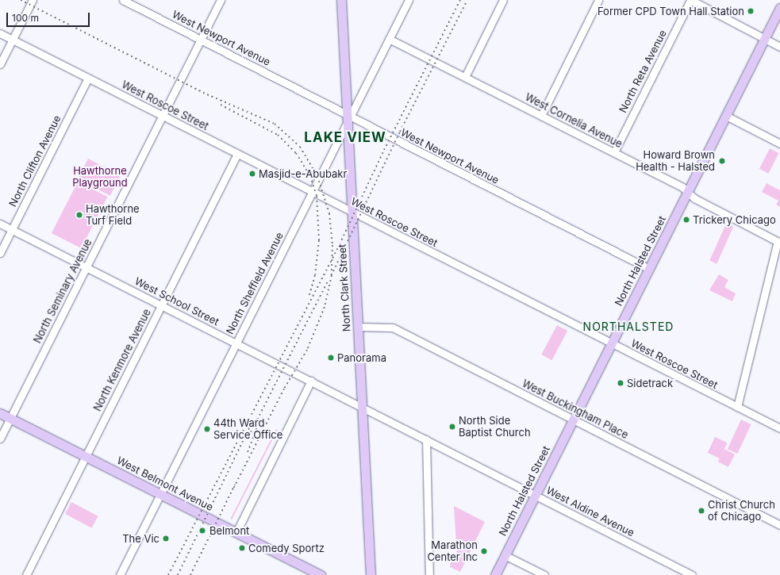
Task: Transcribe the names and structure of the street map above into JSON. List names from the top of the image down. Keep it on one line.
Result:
{"streets":{"main road":["North Halsted Street","North Clark Street","West Belmont Avenue"],"street":["West Newport Avenue","North Reta Avenue","West Roscoe Street","West Cornelia Avenue","North Clifton Avenue","North Sheffield Avenue","North Seminary Avenue","West School Street","North Kenmore Avenue","West Buckingham Place","West Aldine Avenue"]},"crossings":[["West Newport Avenue","North Halsted Street"],["West Newport Avenue","North Sheffield Avenue"],["West Newport Avenue","North Clark Street"],["West Newport Avenue","North Seminary Avenue"],["North Reta Avenue","West Cornelia Avenue"],["West Roscoe Street","North Clifton Avenue"],["West Roscoe Street","North Halsted Street"],["West Roscoe Street","North Sheffield Avenue"],["West Roscoe Street","North Clark Street"],["West Roscoe Street","North Seminary Avenue"],["West Roscoe Street","North Kenmore Avenue"],["West Cornelia Avenue","North Halsted Street"],["West Cornelia Avenue","North Sheffield Avenue"],["North Clifton Avenue","West School Street"],["North Halsted Street","West Buckingham Place"],["North Halsted Street","West Aldine Avenue"],["North Sheffield Avenue","North Clark Street"],["North Sheffield Avenue","West School Street"],["North Sheffield Avenue","West Belmont Avenue"],["North Clark Street","West School Street"],["North Clark Street","West Buckingham Place"],["North Clark Street","West Aldine Avenue"],["North Seminary Avenue","West School Street"],["North Seminary Avenue","West Belmont Avenue"],["West School Street","North Kenmore Avenue"],["West School Street","West Aldine Avenue"],["North Kenmore Avenue","West Belmont Avenue"]],"districts":["LAKE VIEW","NORTHALSTED"],"parks":["Hawthorne Playground"],"places":["Former CPD Town Hall Station","Howard Brown Health - Halsted","Masjid-e-Abubakr","Hawthorne Turf Field","Trickery Chicago","Panorama","Sidetrack","North Side Baptist Church","44th Ward Service Office","Christ Church of Chicago","Belmont","The Vic","Comedy Sportz","Marathon Center Inc"],"scale_bar":"100 m"}
